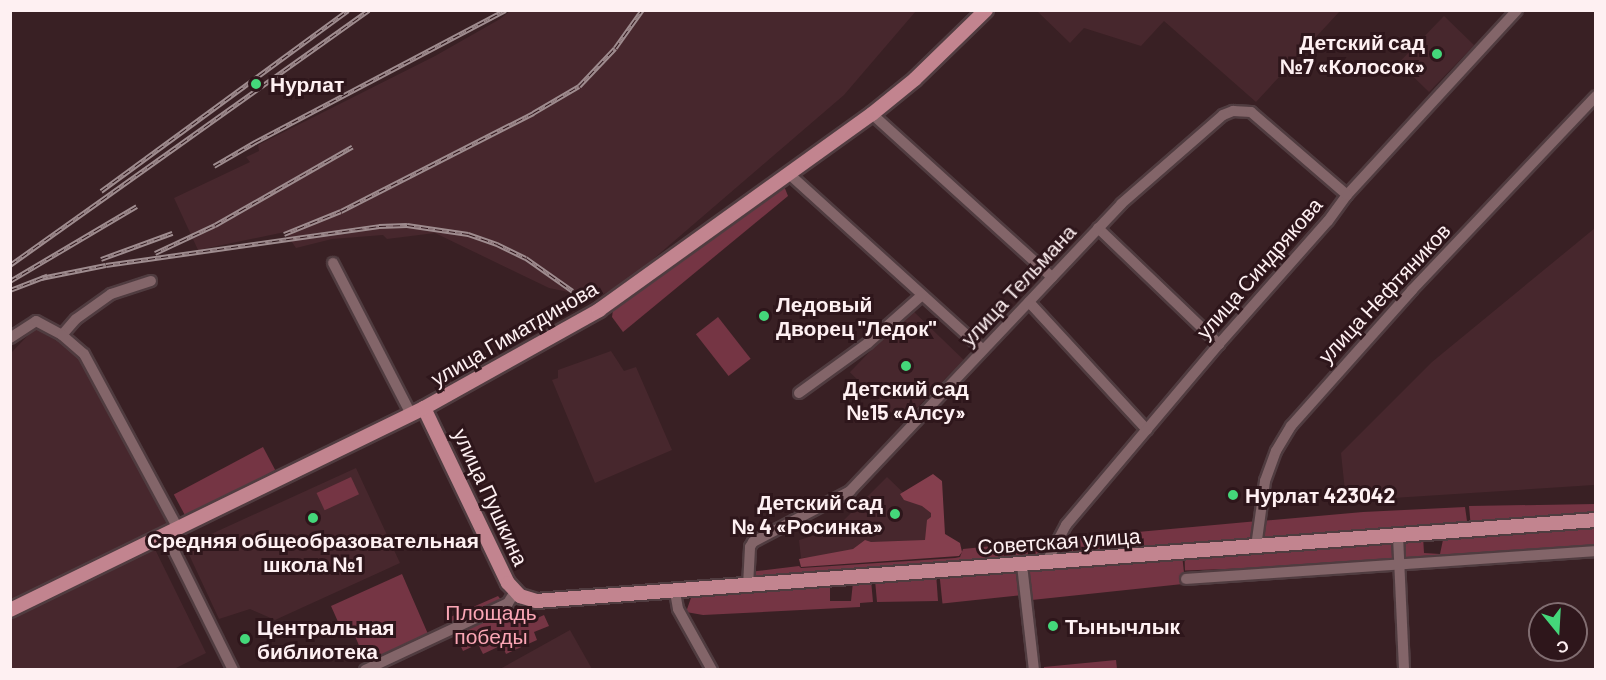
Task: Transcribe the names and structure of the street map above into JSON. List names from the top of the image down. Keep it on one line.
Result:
{"streets":{"main road":["улица Гиматдинова","улица Пушкина","Советская улица"],"street":["улица Синдрякова","улица Тельмана","улица Нефтяников"]},"crossings":[["улица Синдрякова","улица Тельмана"],["улица Синдрякова","Советская улица"],["улица Тельмана","Советская улица"],["улица Нефтяников","Советская улица"],["улица Гиматдинова","улица Пушкина"],["улица Пушкина","Советская улица"]],"parks":["Площадь победы"],"places":["Детский сад №7 «Колосок»","Нурлат","Ледовый Дворец \"Ледок\"","Детский сад №15 «Алсу»","Нурлат 423042","Детский сад № 4 «Росинка»","Средняя общеобразовательная школа №1","Тынычлык","Центральная библиотека"],"north":"bottom"}
